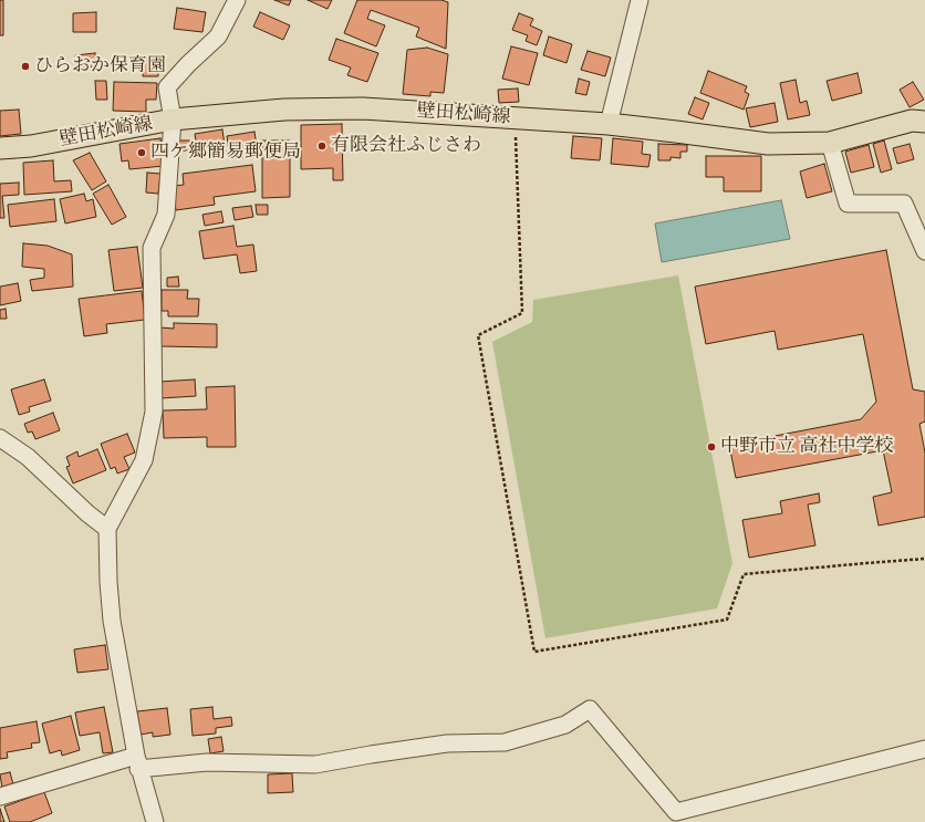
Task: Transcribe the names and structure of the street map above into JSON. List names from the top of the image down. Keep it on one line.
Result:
{"streets":{"main road":["壁田松崎線"]},"places":["ひらおか保育園","有限会社ふじさわ","四ケ郷簡易郵便局","中野市立 高社中学校"]}
